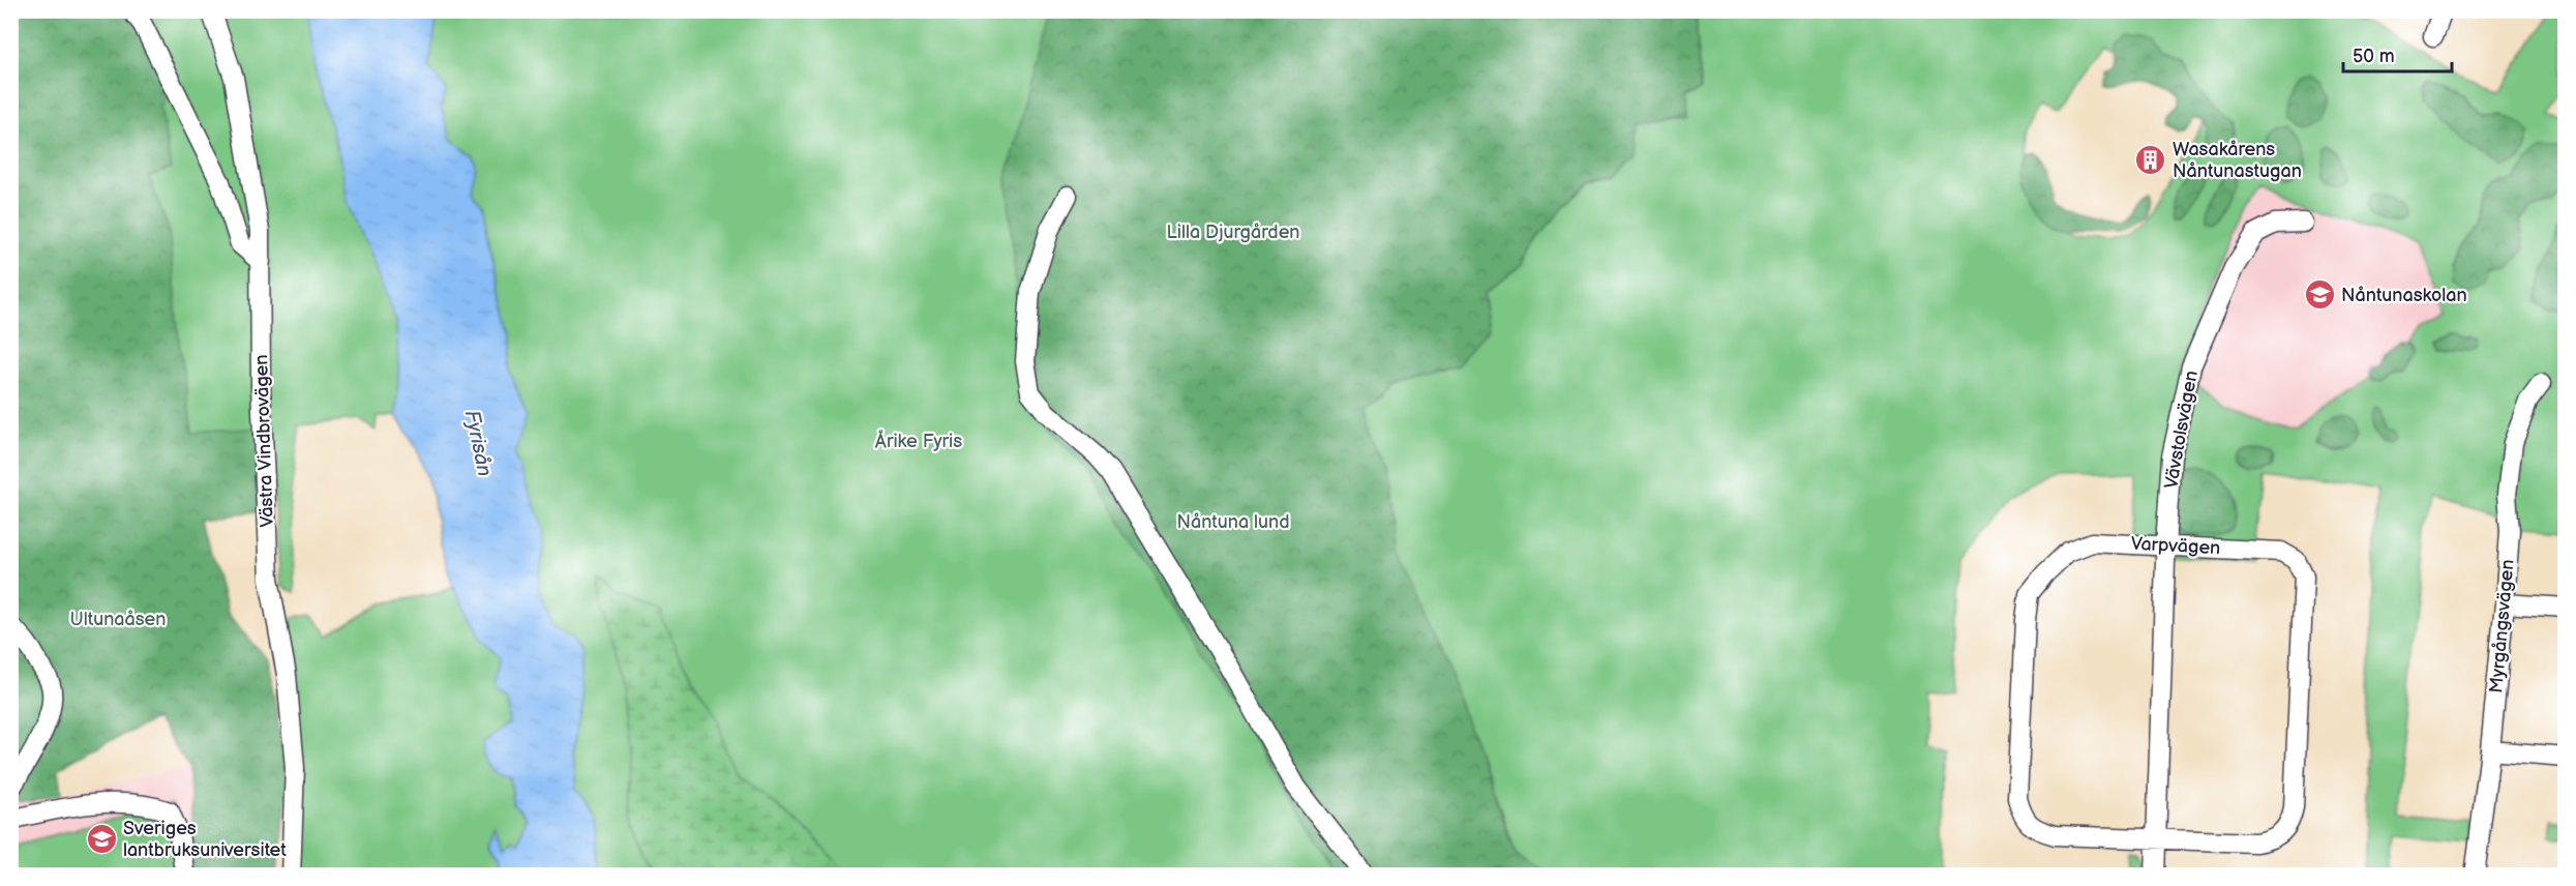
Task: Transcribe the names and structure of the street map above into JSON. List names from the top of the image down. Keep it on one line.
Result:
{"streets":{"street":["Vävstolsvägen","Västra Vindbrovägen","Varpvägen","Myrgångsvägen"]},"crossings":[["Vävstolsvägen","Varpvägen"]],"water":["Fyrisån"],"parks":["Lilla Djurgården","Årike Fyris","Nåntuna lund","Ultunaåsen"],"places":{"building":["Wasakårens Nåntunastugan"],"school or university":["Nåntunaskolan","Sveriges lantbruksuniversitet"]},"scale_bar":"50 m"}
